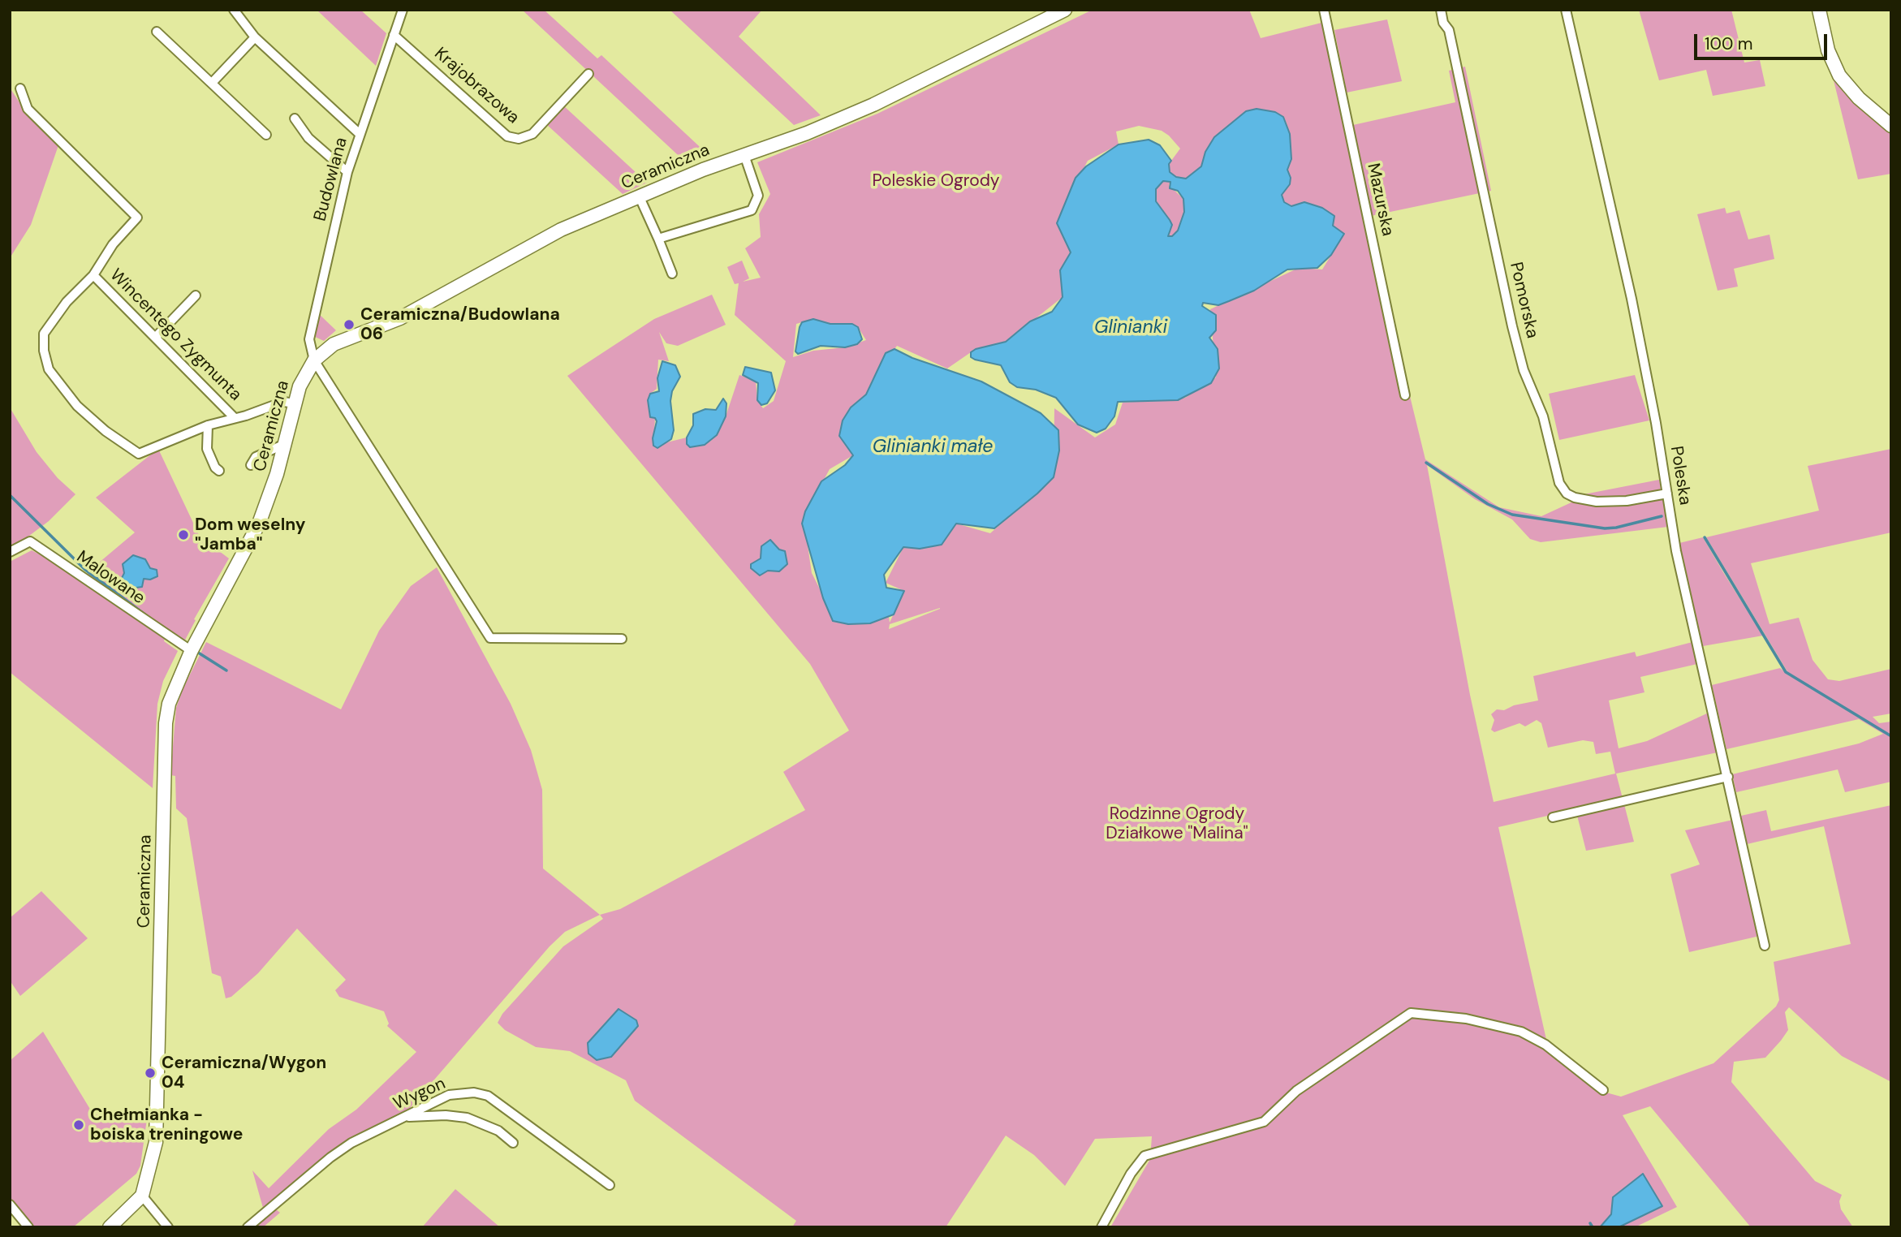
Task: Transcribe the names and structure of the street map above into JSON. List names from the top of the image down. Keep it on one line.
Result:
{"streets":{"street":["Krajobrazowa","Ceramiczna","Budowlana","Mazurska","Pomorska","Wincentego Zygmunta","Poleska","Malowane","Wygon"]},"crossings":[["Krajobrazowa","Budowlana"],["Ceramiczna","Budowlana"],["Ceramiczna","Malowane"],["Pomorska","Poleska"]],"water":["Glinianki","Glinianki małe"],"parks":["Poleskie Ogrody","Rodzinne Ogrody Działkowe \"Malina\""],"places":["Ceramiczna/Budowlana 06","Dom weselny \"Jamba\"","Ceramiczna/Wygon 04","Chełmianka - boiska treningowe"],"scale_bar":"100 m"}
